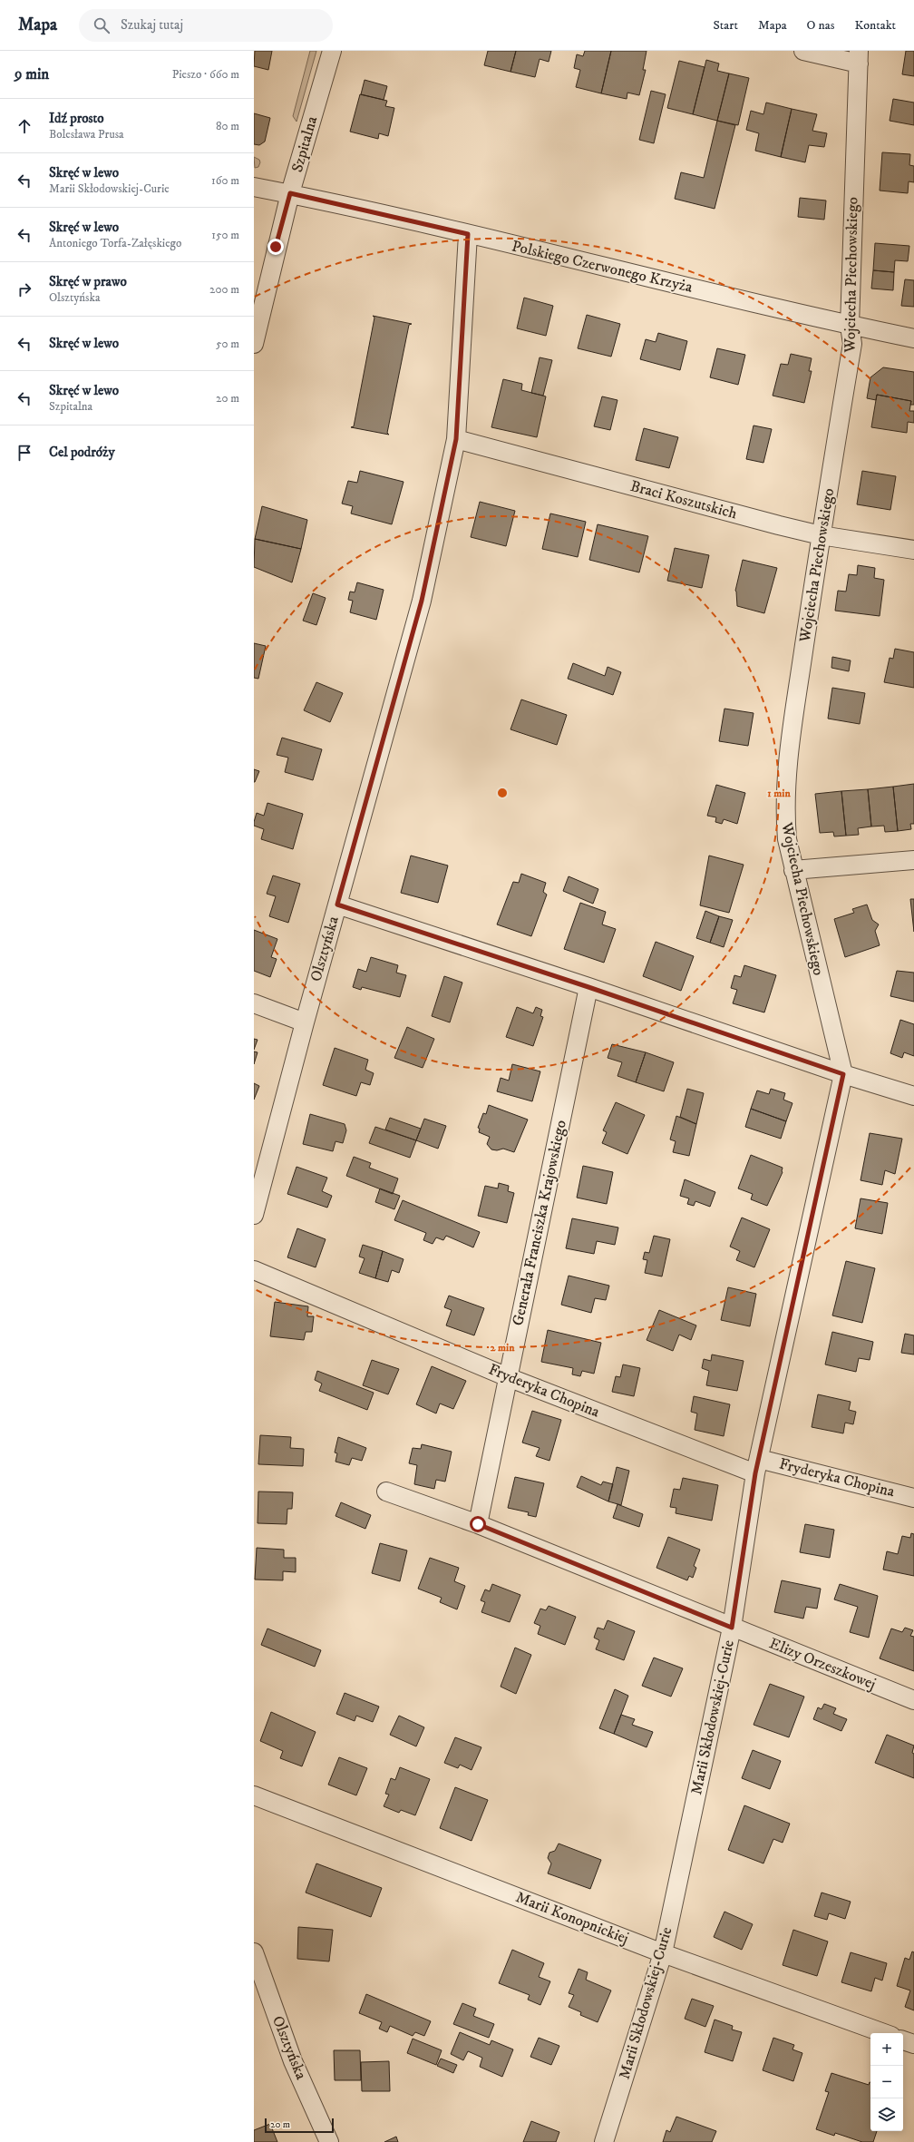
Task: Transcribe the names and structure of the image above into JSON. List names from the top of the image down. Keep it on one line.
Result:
{"streets":{"street":["Szpitalna","Polskiego Czerwonego Krzyża","Wojciecha Piechowskiego","Braci Koszutskich","Olsztyńska","Generała Franciszka Krajowskiego","Fryderyka Chopina","Elizy Orzeszkowej","Marii Skłodowskiej-Curie","Marii Konopnickiej"]},"crossings":[["Szpitalna","Polskiego Czerwonego Krzyża"],["Polskiego Czerwonego Krzyża","Wojciecha Piechowskiego"],["Polskiego Czerwonego Krzyża","Olsztyńska"],["Wojciecha Piechowskiego","Braci Koszutskich"],["Wojciecha Piechowskiego","Marii Skłodowskiej-Curie"],["Braci Koszutskich","Olsztyńska"],["Generała Franciszka Krajowskiego","Fryderyka Chopina"],["Generała Franciszka Krajowskiego","Elizy Orzeszkowej"],["Fryderyka Chopina","Marii Skłodowskiej-Curie"],["Elizy Orzeszkowej","Marii Skłodowskiej-Curie"],["Marii Skłodowskiej-Curie","Marii Konopnickiej"]],"scale_bar":"20 m","page":{"header":"Mapa","search":"Szukaj tutaj","nav":["Start","Mapa","O nas","Kontakt"],"heading":["9 min","Pieszo · 660 m"],"list":[["Idź prosto","Bolesława Prusa","80 m"],["Skręć w lewo","Marii Skłodowskiej-Curie","160 m"],["Skręć w lewo","Antoniego Torfa-Załęskiego","150 m"],["Skręć w prawo","Olsztyńska","200 m"],["Skręć w lewo","50 m"],["Skręć w lewo","Szpitalna","20 m"],"Cel podróży"],"map_buttons":["+","−"],"scale":"20 m"},"rings":["1 min","2 min"]}
